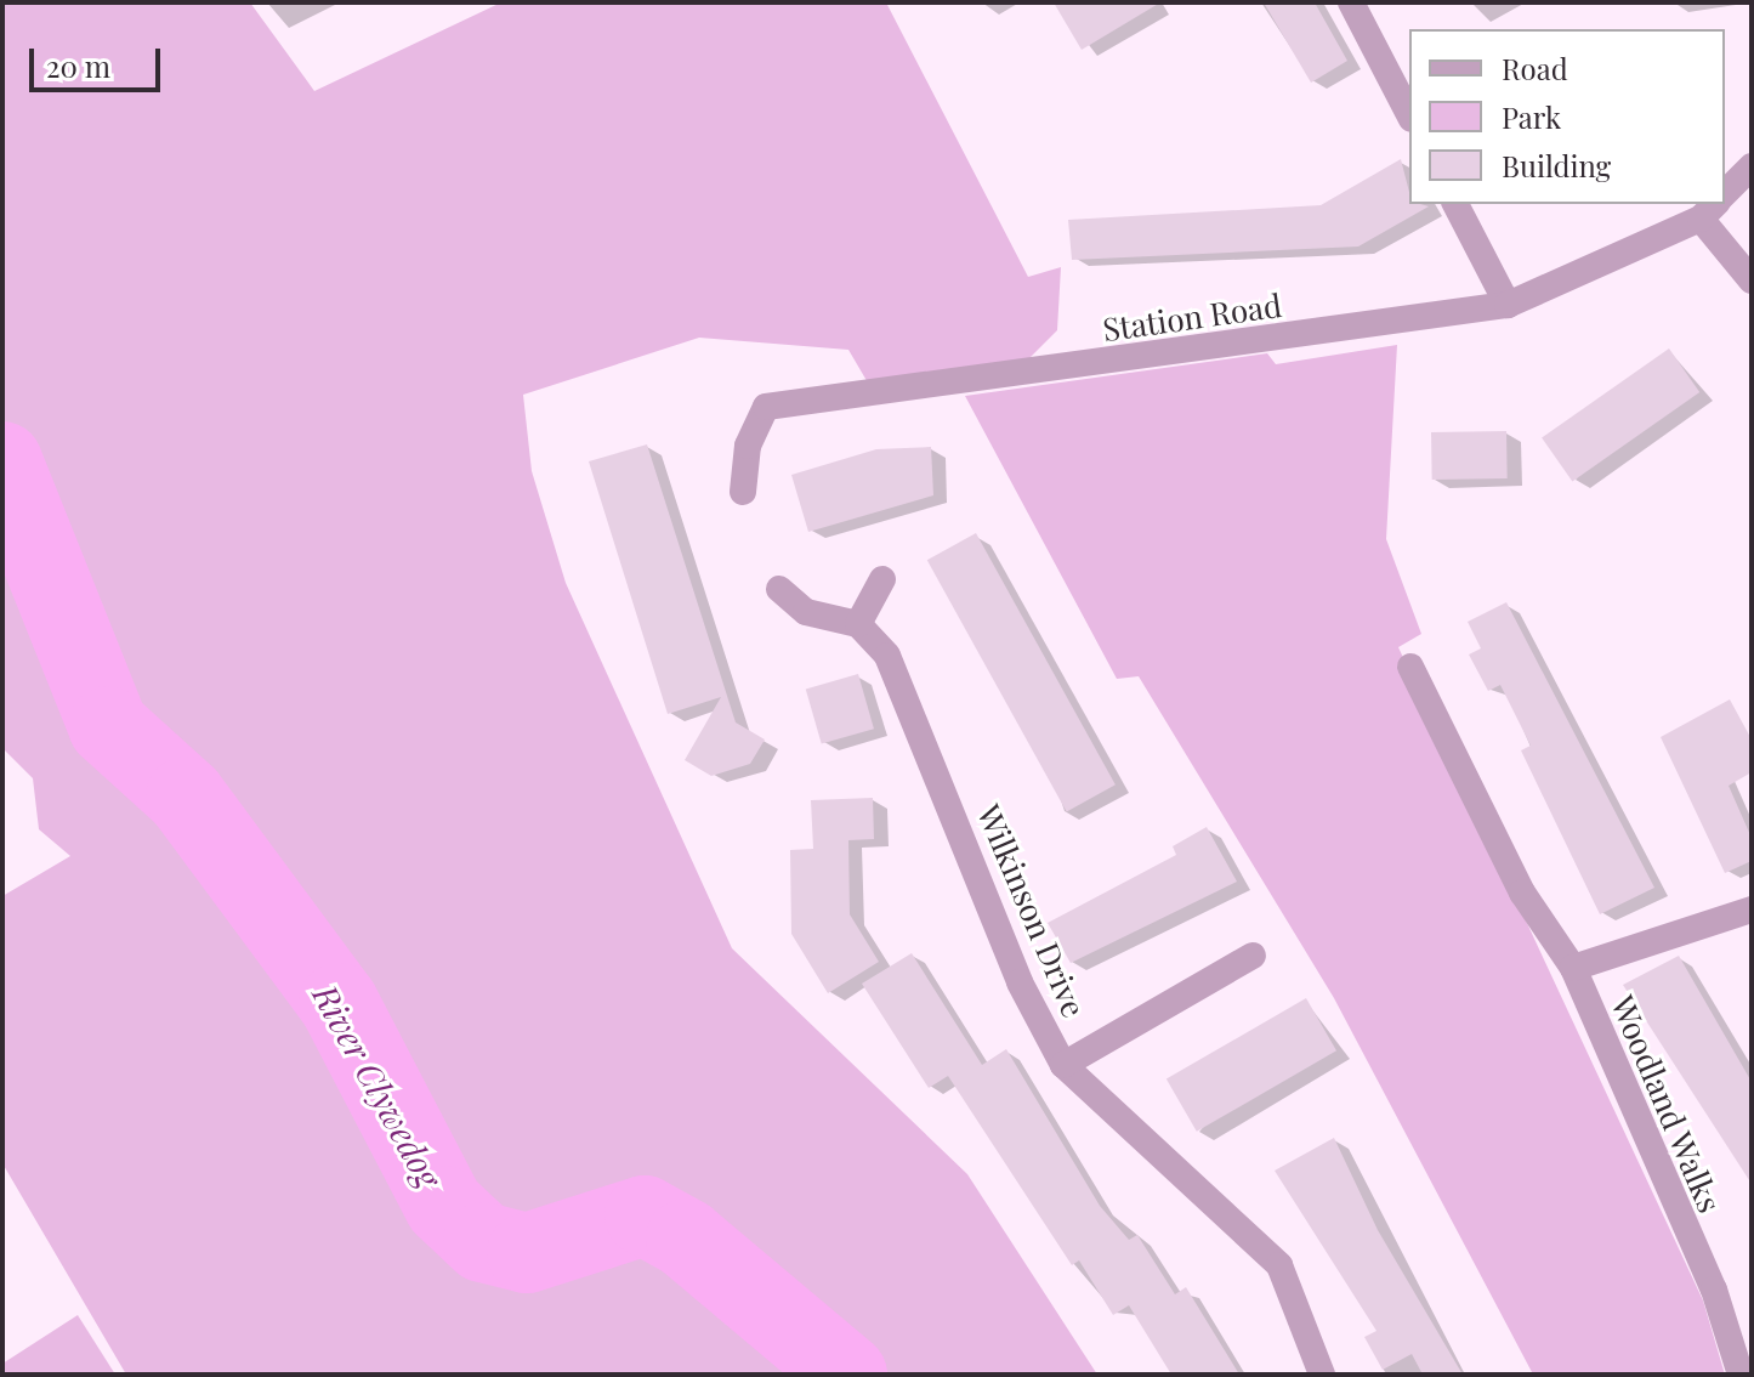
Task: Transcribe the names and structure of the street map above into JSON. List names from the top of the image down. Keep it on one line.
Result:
{"streets":{"street":["Station Road","Wilkinson Drive","Woodland Walks"]},"water":["River Clywedog"],"legend":["Road","Park","Building"],"scale_bar":"20 m"}
